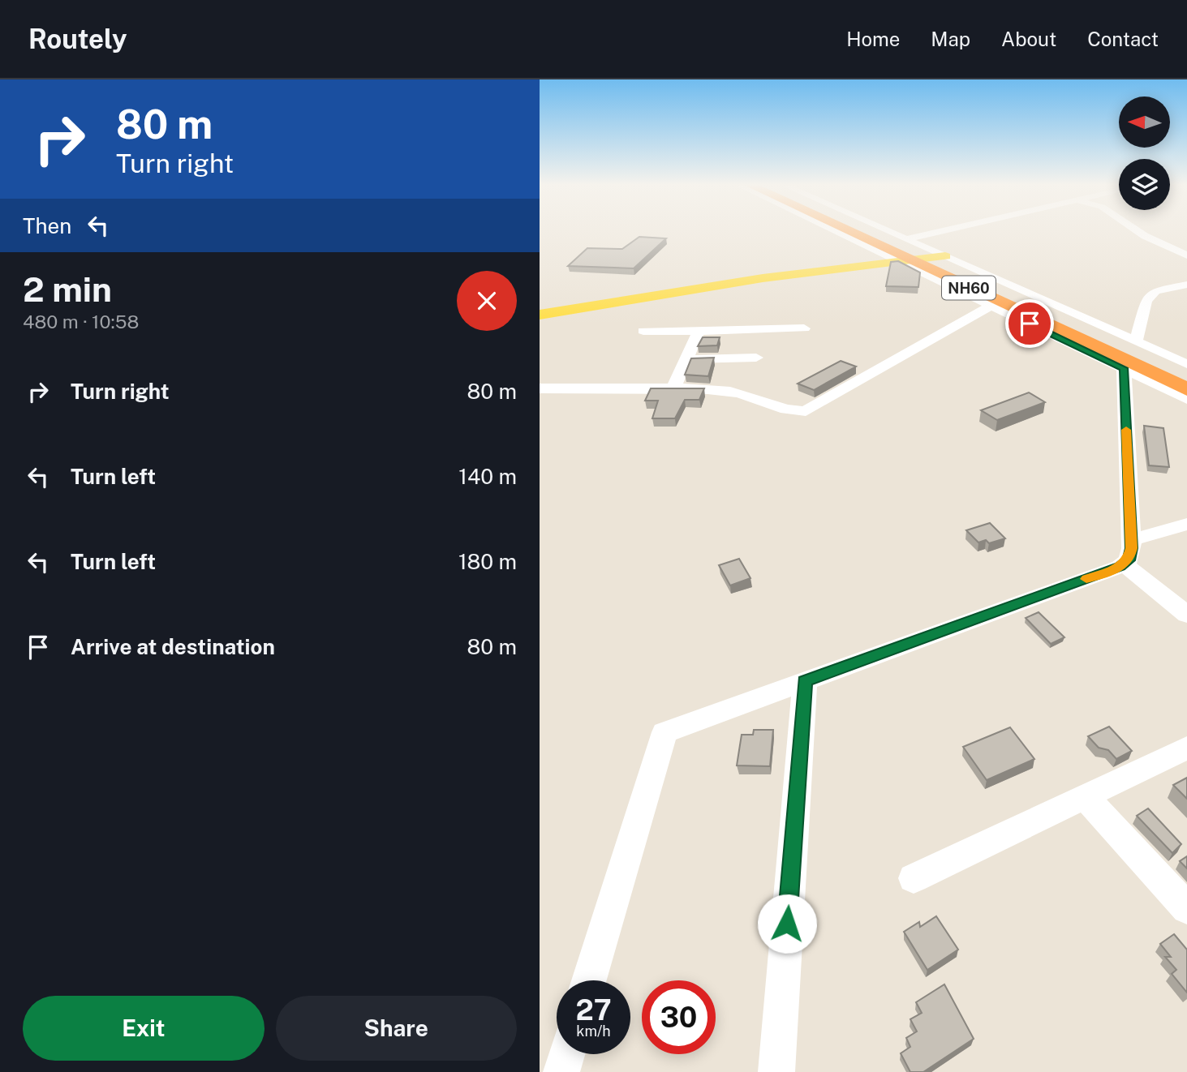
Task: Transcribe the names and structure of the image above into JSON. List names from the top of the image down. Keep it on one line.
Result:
{"streets":{"highway":["NH60"]},"north":"left","page":{"header":"Routely","nav":["Home","Map","About","Contact"],"turn":["80 m","Turn right"],"then":"Then","heading":["2 min","480 m · 10:58"],"list":[{"name":"Turn right","value":"80 m"},{"name":"Turn left","value":"140 m"},{"name":"Turn left","value":"180 m"},{"name":"Arrive at destination","value":"80 m"}],"speed":"27 km/h","limit":"30","buttons":["Exit","Share"]}}
